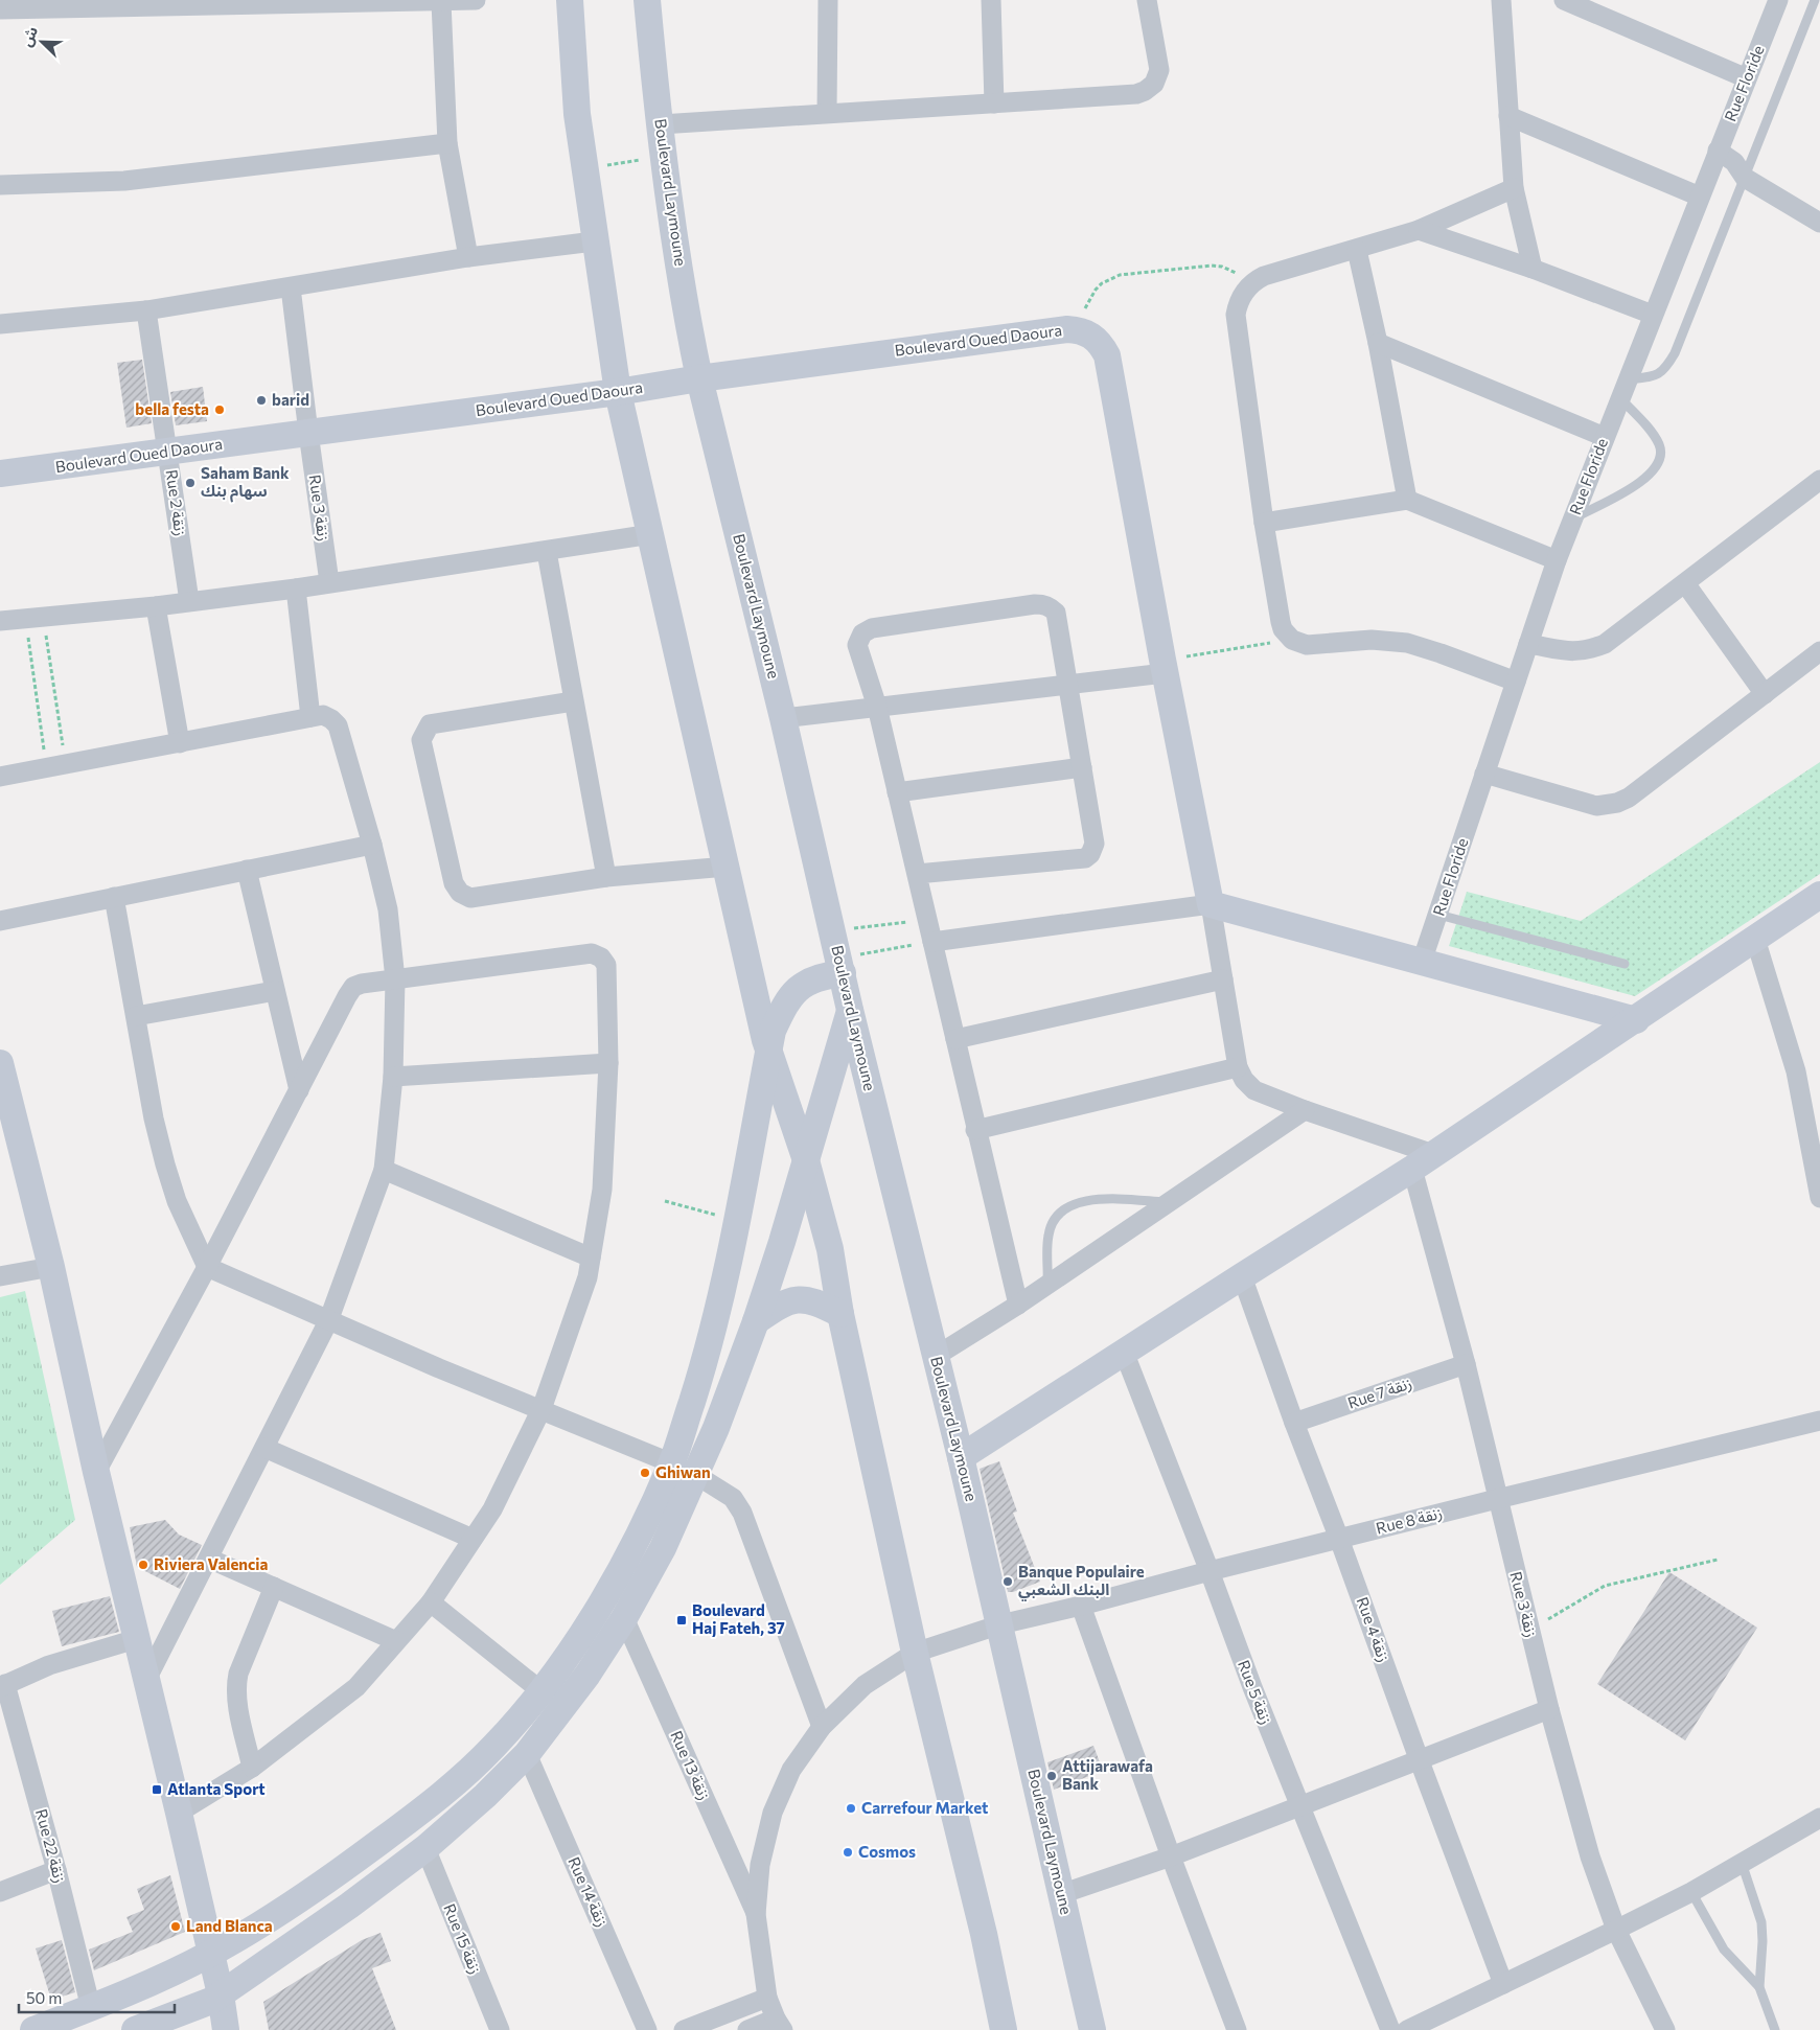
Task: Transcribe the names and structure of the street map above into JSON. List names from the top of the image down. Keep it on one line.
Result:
{"streets":{"street":["Rue Floride","Boulevard Laymoune","Boulevard Oued Daoura","Rue 2 زنقة","Rue 3 زنقة","Rue 7 زنقة","Rue 8 زنقة","Rue 4 زنقة","Rue 5 زنقة","Rue 13 زنقة","Rue 22 زنقة","Rue 14 زنقة","Rue 15 زنقة"]},"crossings":[["Boulevard Laymoune","Boulevard Oued Daoura"],["Boulevard Laymoune","Rue 8 زنقة"],["Boulevard Oued Daoura","Rue 2 زنقة"],["Boulevard Oued Daoura","Rue 3 زنقة"],["Rue 3 زنقة","Rue 7 زنقة"],["Rue 3 زنقة","Rue 8 زنقة"],["Rue 7 زنقة","Rue 4 زنقة"],["Rue 8 زنقة","Rue 4 زنقة"],["Rue 8 زنقة","Rue 5 زنقة"],["Rue 8 زنقة","Rue 13 زنقة"]],"places":{"other":["barid","bella festa","Saham Bank سهام بنك","Ghiwan","Riviera Valencia","Banque Populaire البنك الشعبي","Attijarawafa Bank","Carrefour Market","Cosmos","Land Blanca"],"transit":["Boulevard Haj Fateh, 37","Atlanta Sport"]},"scale_bar":"50 m","north":"top left"}
